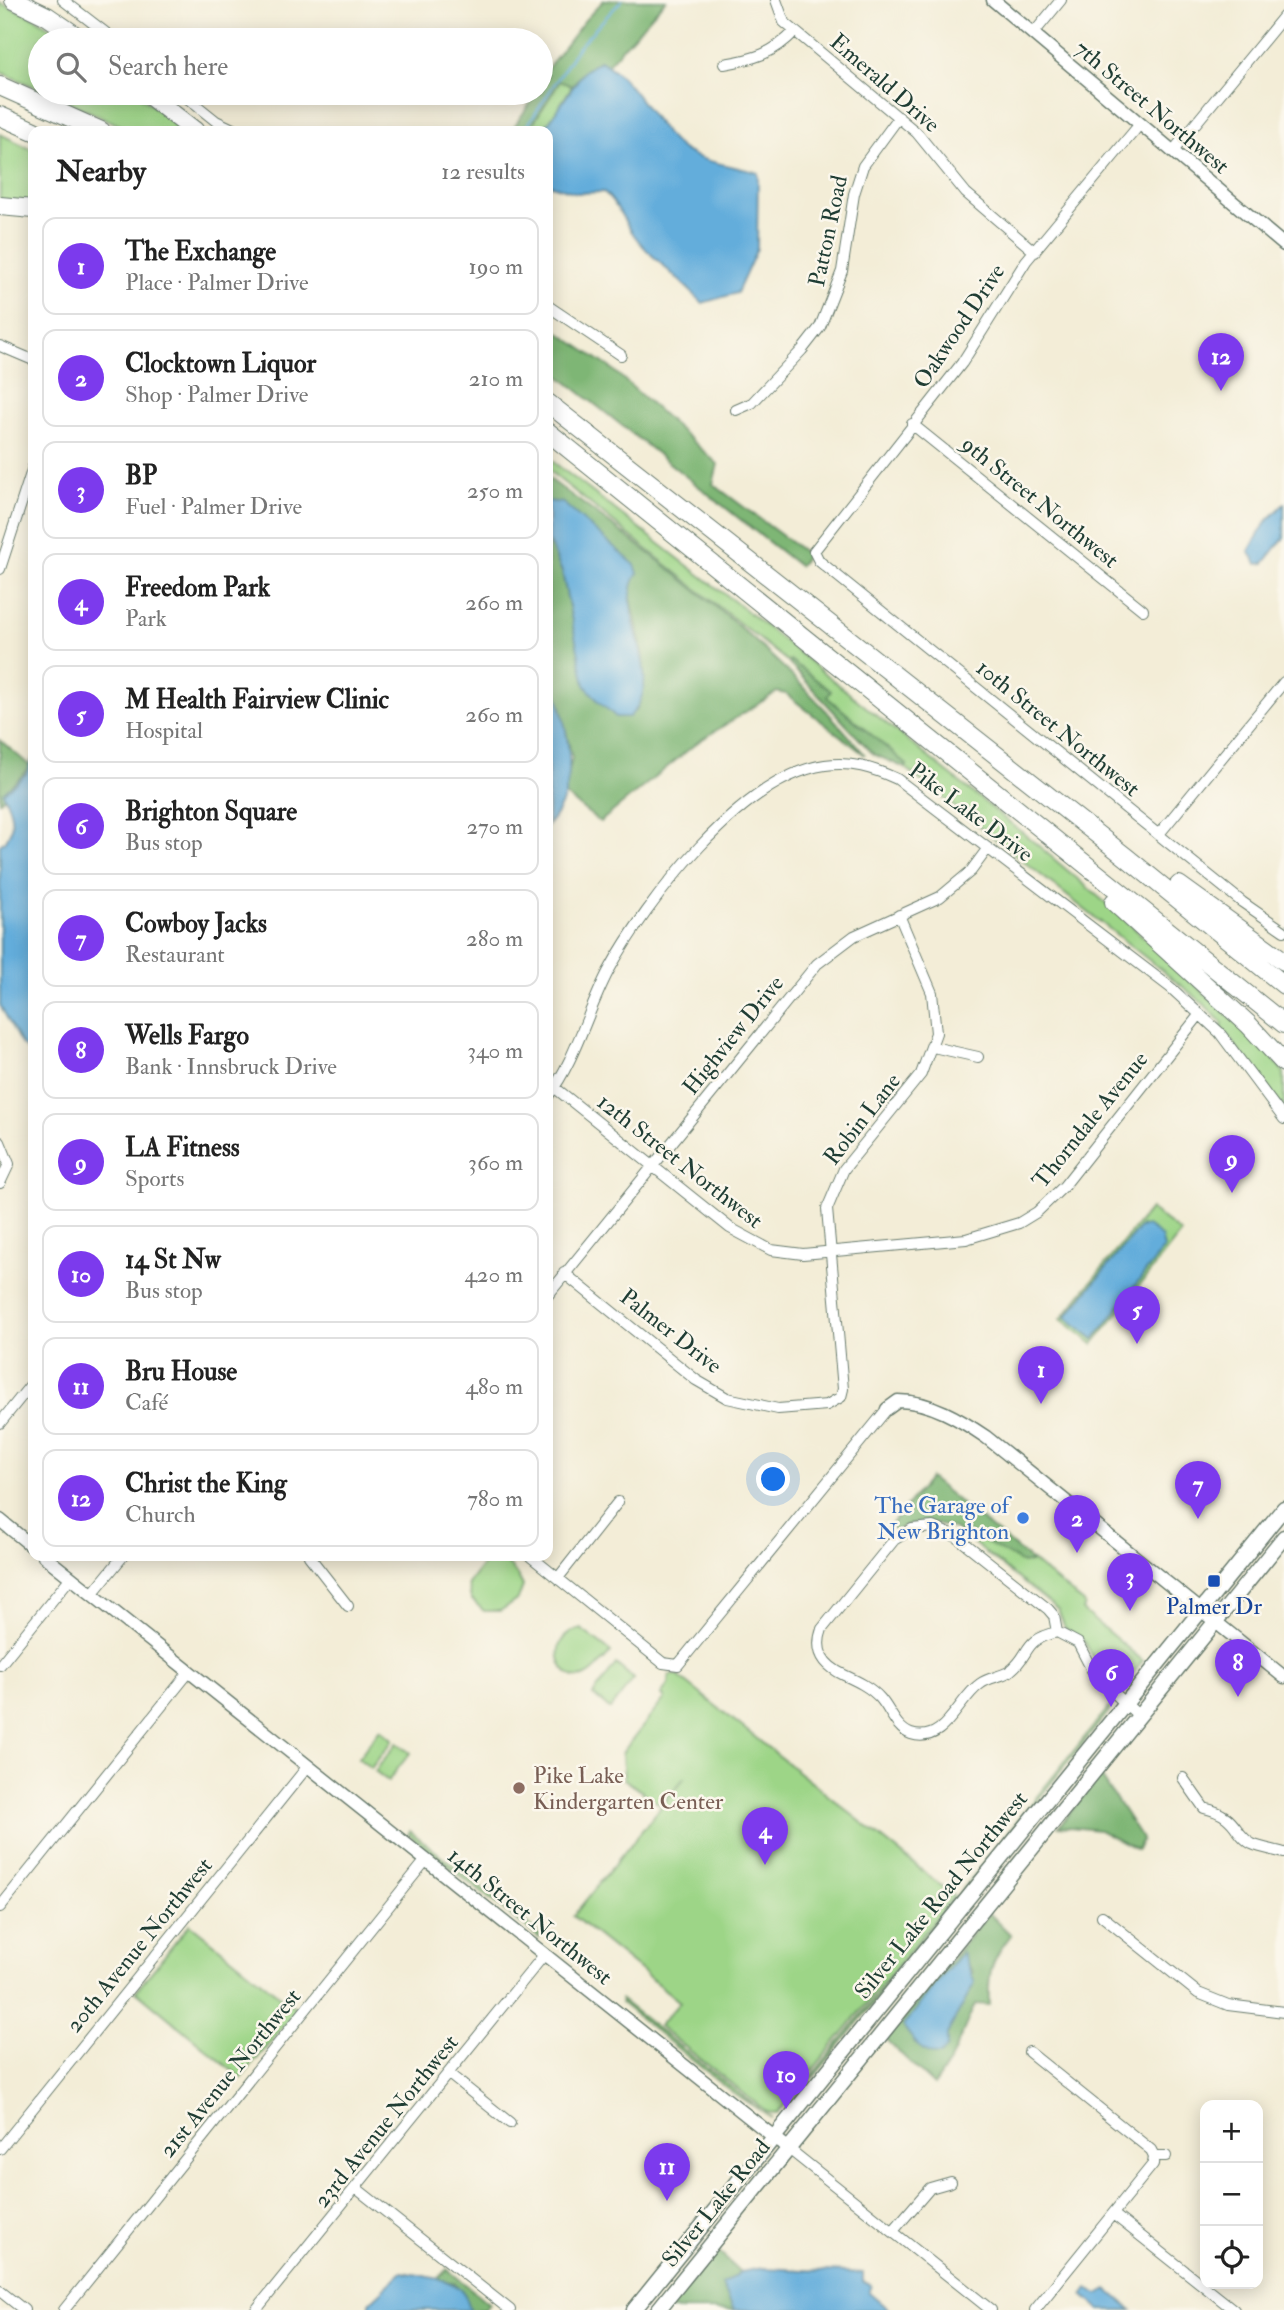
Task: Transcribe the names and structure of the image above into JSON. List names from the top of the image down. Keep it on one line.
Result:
{"streets":{"main road":["Silver Lake Road Northwest","Silver Lake Road"],"street":["Emerald Drive","7th Street Northwest","Patton Road","Oakwood Drive","9th Street Northwest","10th Street Northwest","Pike Lake Drive","Highview Drive","Robin Lane","Thorndale Avenue","12th Street Northwest","Palmer Drive","14th Street Northwest","20th Avenue Northwest","21st Avenue Northwest","23rd Avenue Northwest"]},"crossings":[["Emerald Drive","Patton Road"],["Emerald Drive","Oakwood Drive"],["7th Street Northwest","Oakwood Drive"],["Oakwood Drive","9th Street Northwest"],["Oakwood Drive","10th Street Northwest"],["Pike Lake Drive","Highview Drive"],["Pike Lake Drive","Thorndale Avenue"],["Highview Drive","Robin Lane"],["Highview Drive","12th Street Northwest"],["Highview Drive","Palmer Drive"],["Robin Lane","Thorndale Avenue"],["Robin Lane","12th Street Northwest"],["Robin Lane","Palmer Drive"],["Thorndale Avenue","12th Street Northwest"],["Silver Lake Road Northwest","14th Street Northwest"],["14th Street Northwest","20th Avenue Northwest"],["14th Street Northwest","21st Avenue Northwest"],["14th Street Northwest","23rd Avenue Northwest"],["14th Street Northwest","Silver Lake Road"]],"places":{"other":["The Garage of New Brighton","Pike Lake Kindergarten Center"],"transit":["Palmer Dr"]},"page":{"search":"Search here","heading":["Nearby","12 results"],"list":[{"mark":"1","name":"The Exchange","note":"Place · Palmer Drive","value":"190 m"},{"mark":"2","name":"Clocktown Liquor","note":"Shop · Palmer Drive","value":"210 m"},{"mark":"3","name":"BP","note":"Fuel · Palmer Drive","value":"250 m"},{"mark":"4","name":"Freedom Park","note":"Park","value":"260 m"},{"mark":"5","name":"M Health Fairview Clinic","note":"Hospital","value":"260 m"},{"mark":"6","name":"Brighton Square","note":"Bus stop","value":"270 m"},{"mark":"7","name":"Cowboy Jacks","note":"Restaurant","value":"280 m"},{"mark":"8","name":"Wells Fargo","note":"Bank · Innsbruck Drive","value":"340 m"},{"mark":"9","name":"LA Fitness","note":"Sports","value":"360 m"},{"mark":"10","name":"14 St Nw","note":"Bus stop","value":"420 m"},{"mark":"11","name":"Bru House","note":"Café","value":"480 m"},{"mark":"12","name":"Christ the King","note":"Church","value":"780 m"}],"pins":["12","9","5","1","7","2","3","8","6","4","10","11"],"map_buttons":["+","−"]}}
